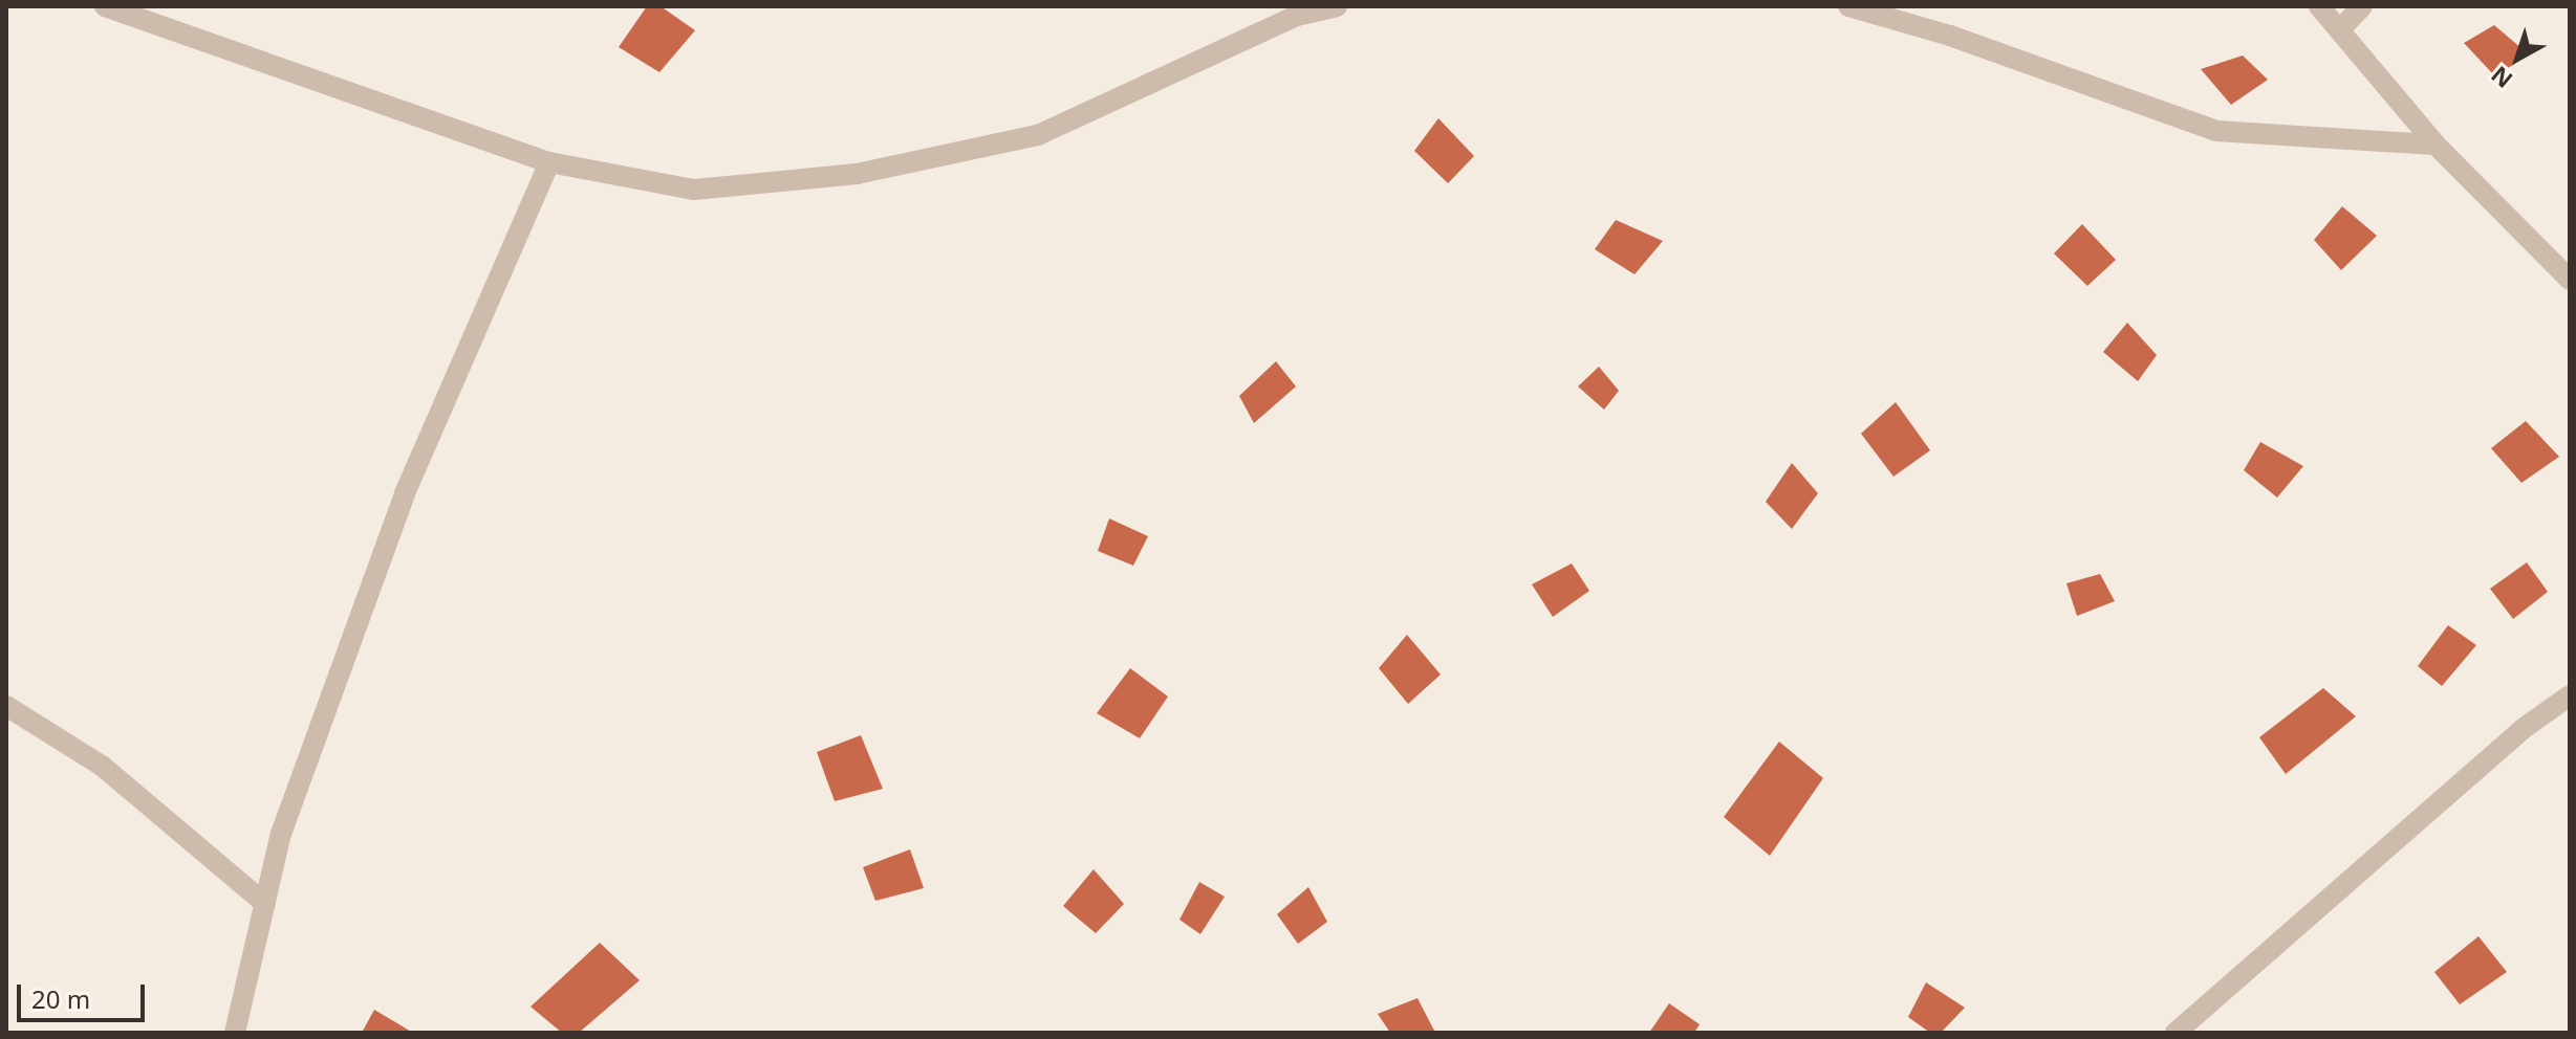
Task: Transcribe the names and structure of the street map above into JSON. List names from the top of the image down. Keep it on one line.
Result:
{"scale_bar":"20 m","north":"bottom left"}
